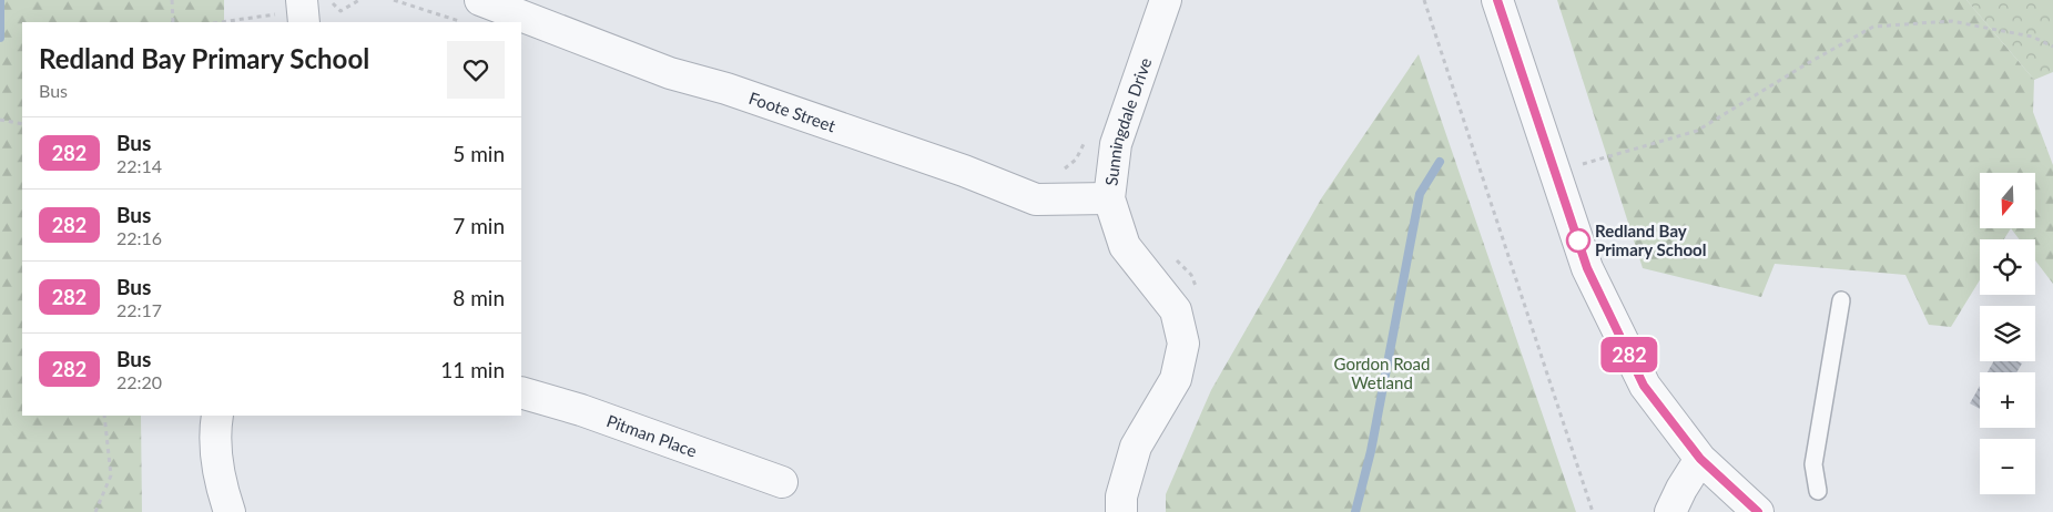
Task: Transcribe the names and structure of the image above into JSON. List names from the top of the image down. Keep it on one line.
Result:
{"streets":{"street":["Foote Street","Sunningdale Drive","Pitman Place"]},"crossings":[["Foote Street","Sunningdale Drive"]],"parks":["Gordon Road Wetland"],"places":["Redland Bay Primary School"],"lines":["bus line 282"],"north":"bottom","page":{"on_map":"282","heading":["Redland Bay Primary School","Bus"],"list":[{"mark":"282","name":"Bus","note":"22:14","value":"5 min"},{"mark":"282","name":"Bus","note":"22:16","value":"7 min"},{"mark":"282","name":"Bus","note":"22:17","value":"8 min"},{"mark":"282","name":"Bus","note":"22:20","value":"11 min"}],"map_buttons":["+","−"]}}
